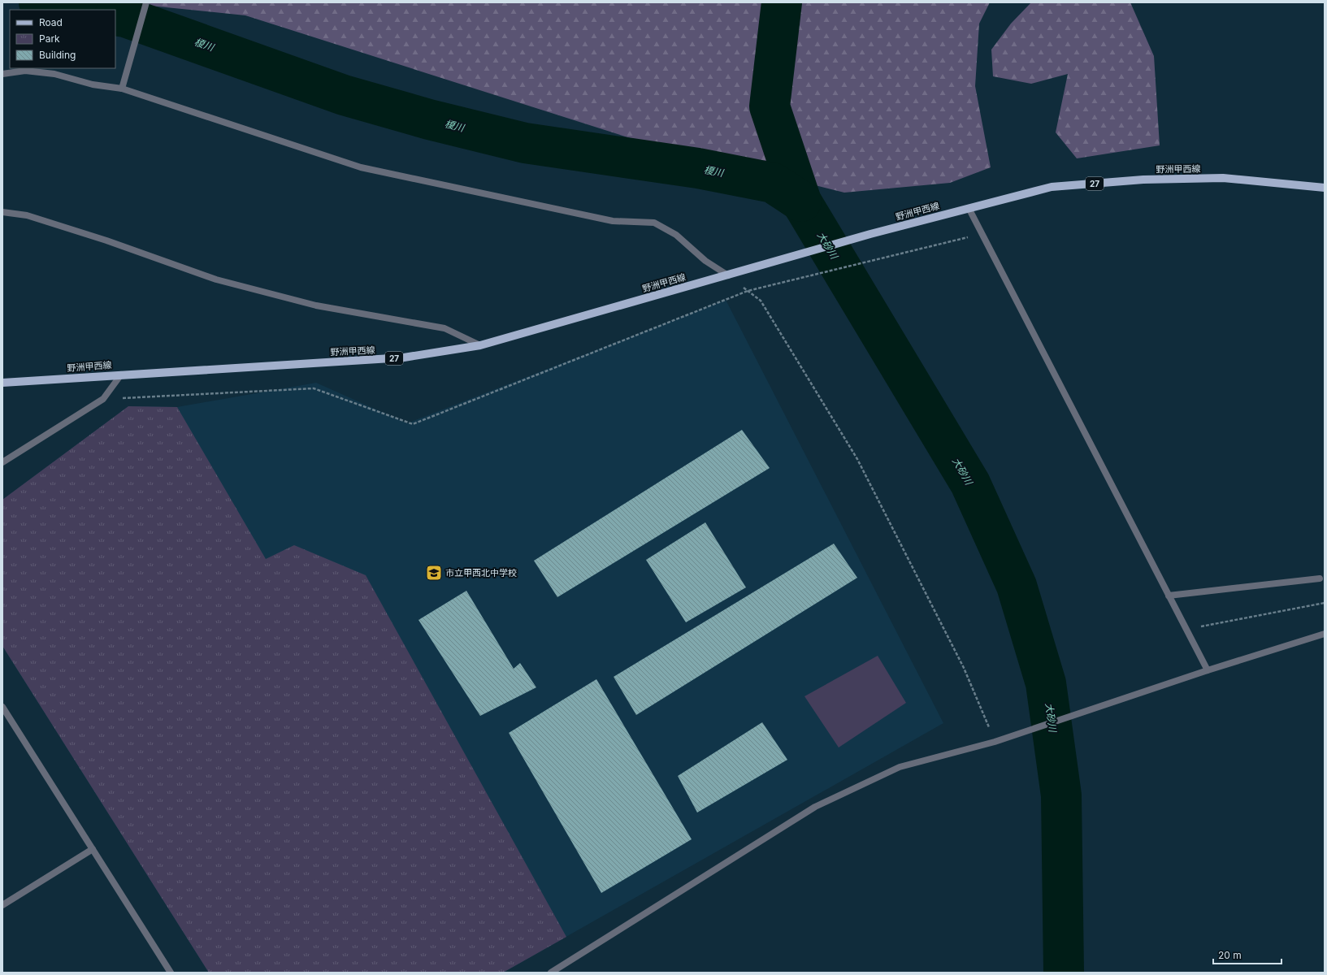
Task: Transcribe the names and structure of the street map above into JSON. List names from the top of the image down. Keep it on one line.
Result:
{"streets":{"main road":["野洲甲西線","27"]},"water":["榎川","大砂川"],"places":{"school or university":["市立甲西北中学校"]},"legend":["Road","Park","Building"],"scale_bar":"20 m"}
